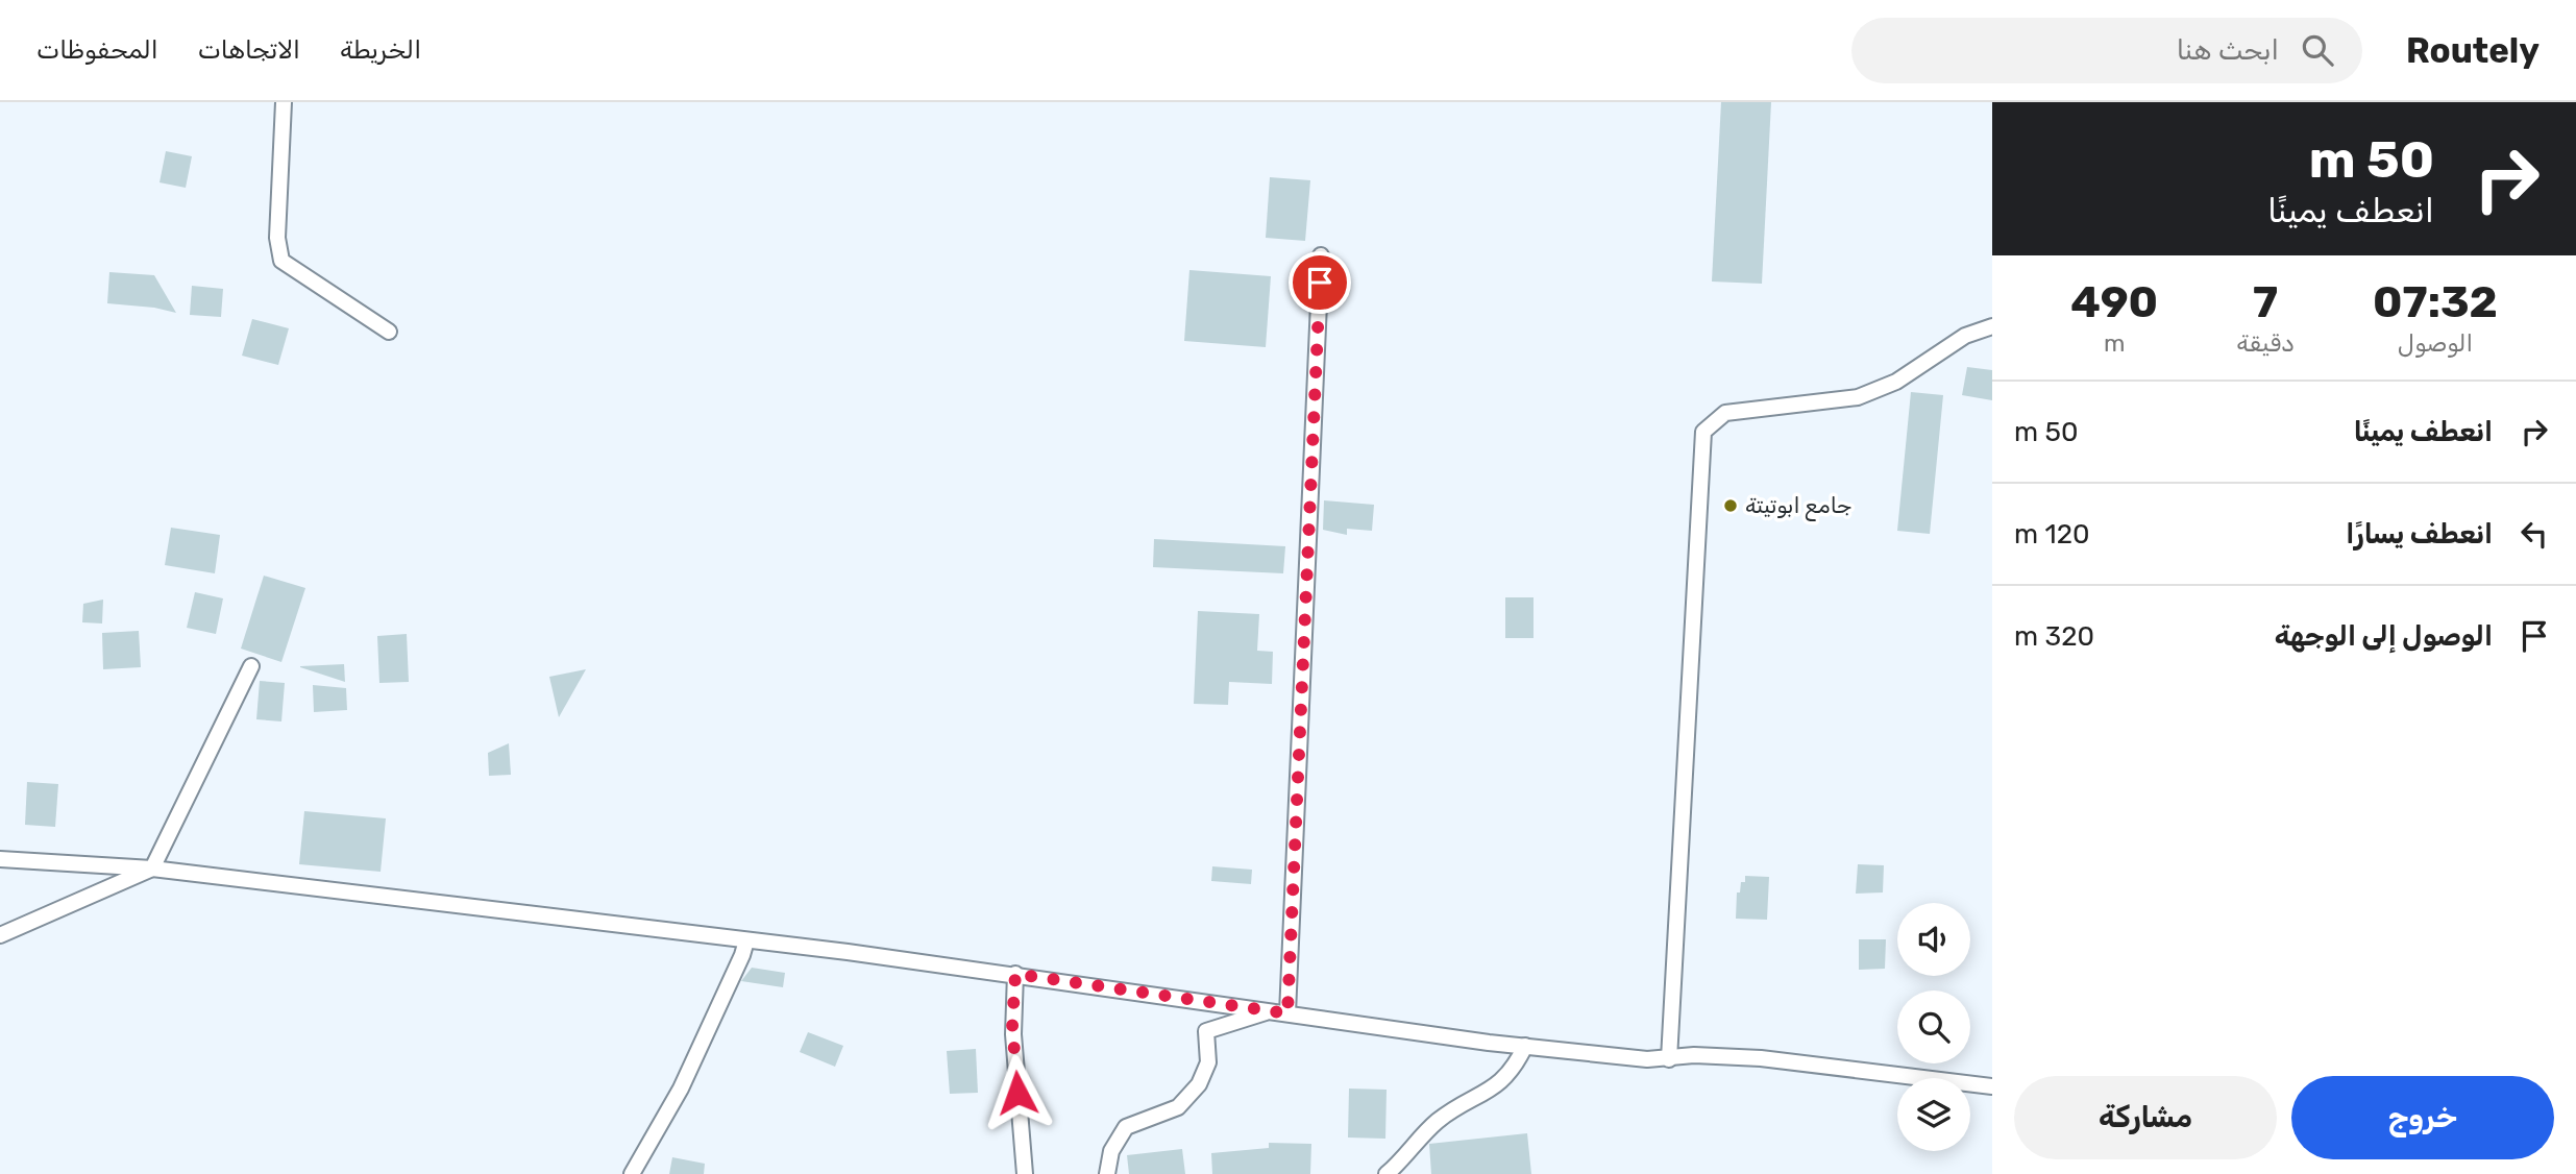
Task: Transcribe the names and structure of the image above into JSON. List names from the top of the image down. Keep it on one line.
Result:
{"places":["جامع ابوتيتة"],"page":{"header":"Routely","search":"ابحث هنا","nav":["الخريطة","الاتجاهات","المحفوظات"],"turn":["50 m","انعطف يمينًا"],"eta":["07:32","الوصول","7","دقيقة","490","m"],"list":[{"name":"انعطف يمينًا","value":"50 m"},{"name":"انعطف يسارًا","value":"120 m"},{"name":"الوصول إلى الوجهة","value":"320 m"}],"buttons":["خروج","مشاركة"]}}
